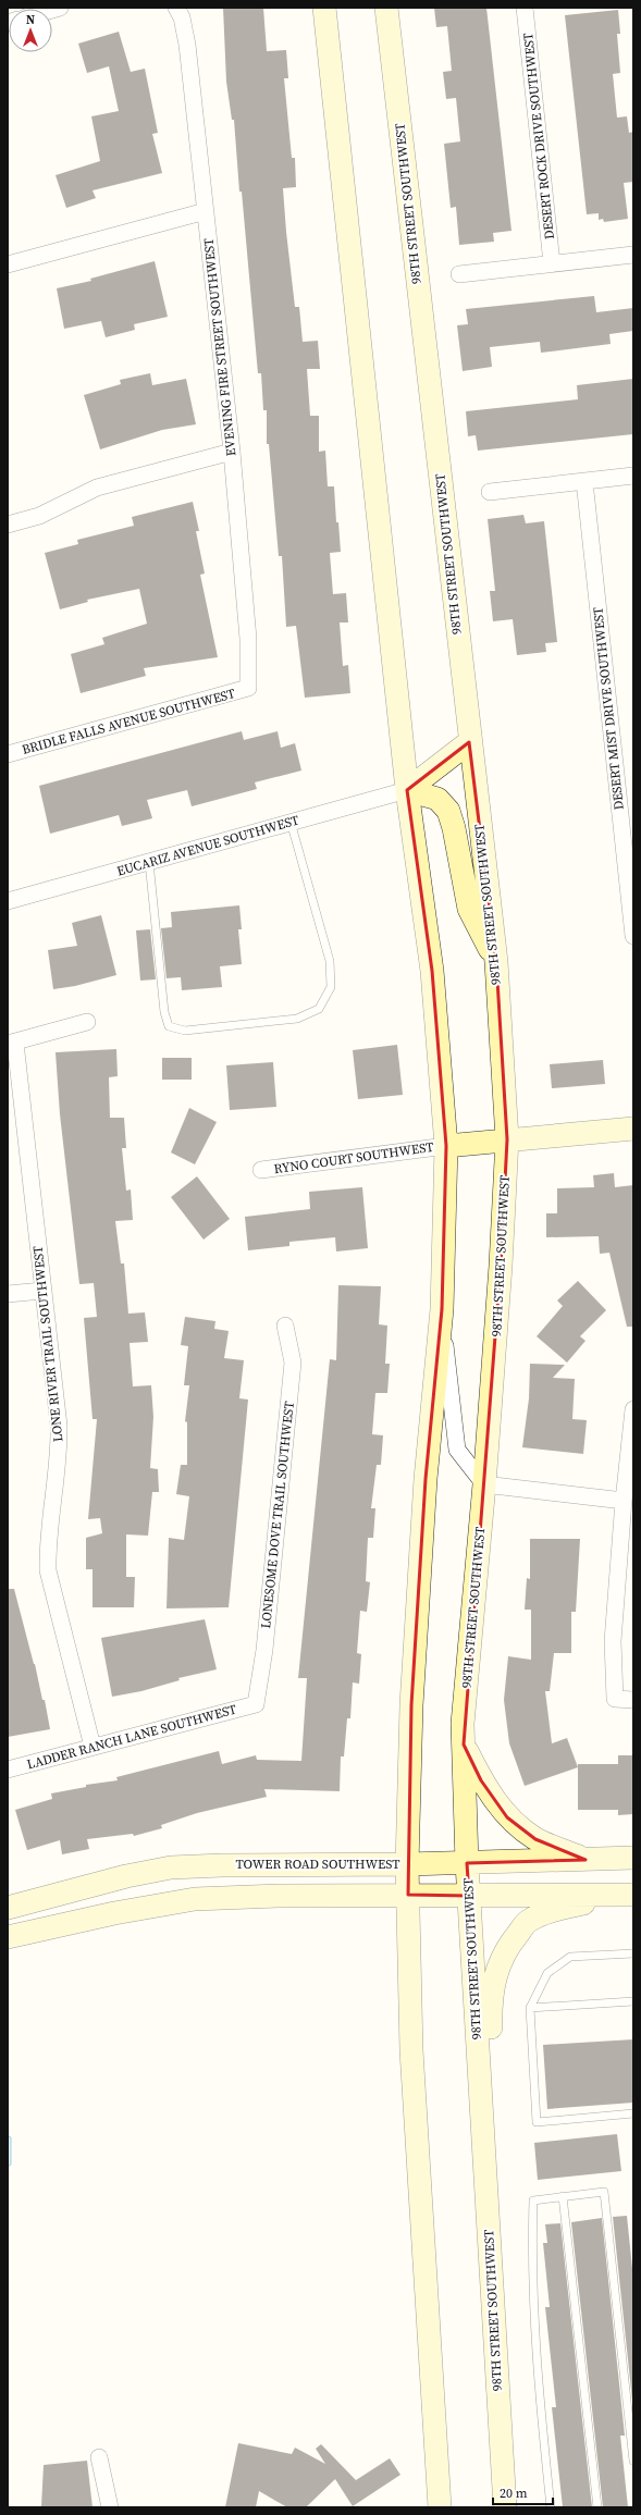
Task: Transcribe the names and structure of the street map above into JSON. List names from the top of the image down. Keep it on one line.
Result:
{"streets":{"main road":["98TH STREET SOUTHWEST","TOWER ROAD SOUTHWEST"],"street":["DESERT ROCK DRIVE SOUTHWEST","EVENING FIRE STREET SOUTHWEST","DESERT MIST DRIVE SOUTHWEST","BRIDLE FALLS AVENUE SOUTHWEST","EUCARIZ AVENUE SOUTHWEST","RYNO COURT SOUTHWEST","LONE RIVER TRAIL SOUTHWEST","LONESOME DOVE TRAIL SOUTHWEST","LADDER RANCH LANE SOUTHWEST"]},"crossings":[["98TH STREET SOUTHWEST","TOWER ROAD SOUTHWEST"],["EVENING FIRE STREET SOUTHWEST","BRIDLE FALLS AVENUE SOUTHWEST"],["LONE RIVER TRAIL SOUTHWEST","LADDER RANCH LANE SOUTHWEST"],["LONESOME DOVE TRAIL SOUTHWEST","LADDER RANCH LANE SOUTHWEST"]],"scale_bar":"20 m","north":"top"}
